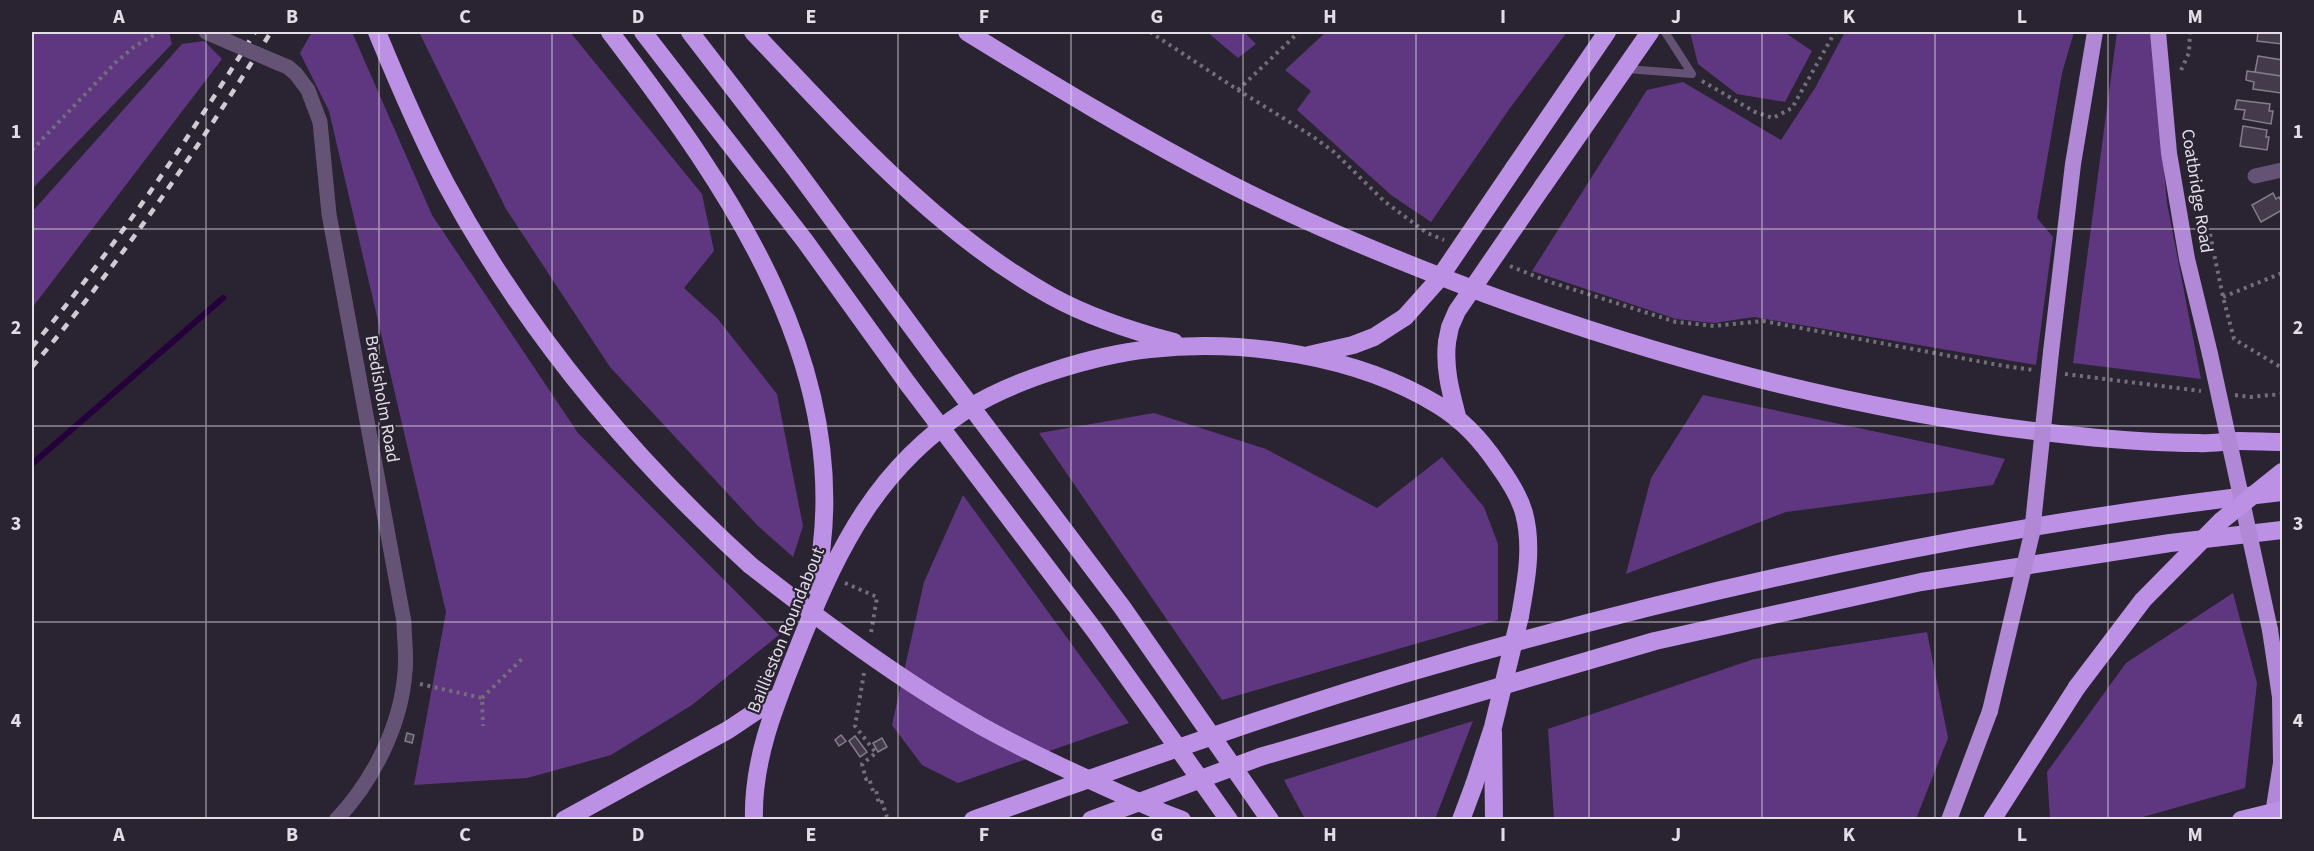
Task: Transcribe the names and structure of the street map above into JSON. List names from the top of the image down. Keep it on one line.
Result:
{"streets":{"highway":["Coatbridge Road","Baillieston Roundabout"],"street":["Bredisholm Road"]},"grid":{"columns":["A","B","C","D","E","F","G","H","I","J","K","L","M"],"rows":["1","2","3","4"]}}
